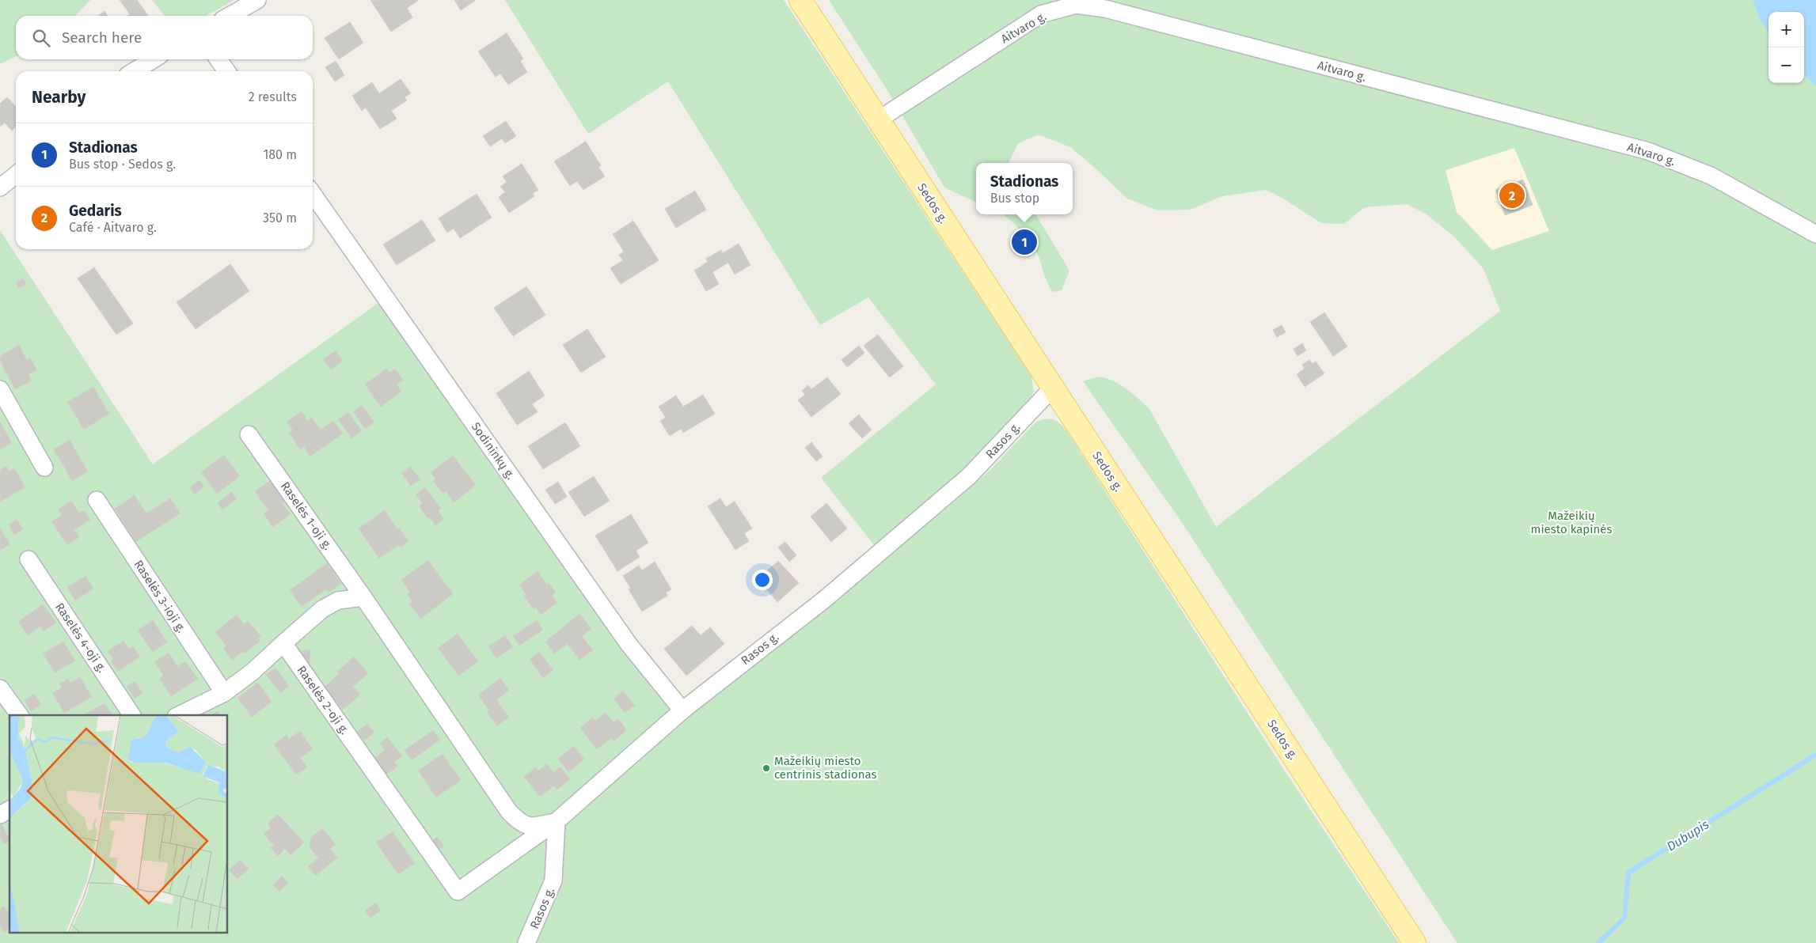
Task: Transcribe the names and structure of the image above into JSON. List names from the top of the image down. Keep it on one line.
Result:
{"streets":{"main road":["Sedos g."],"street":["Aitvaro g.","Rasos g.","Sodininkų g.","Raselės 1-oji g.","Raselės 3-ioji g.","Raselės 4-oji g.","Raselės 2-oji g."]},"crossings":[["Aitvaro g.","Sedos g."],["Sedos g.","Rasos g."],["Rasos g.","Sodininkų g."],["Rasos g.","Raselės 1-oji g."],["Rasos g.","Raselės 2-oji g."],["Raselės 1-oji g.","Raselės 2-oji g."]],"water":["Dubupis"],"parks":["Mažeikių miesto kapinės"],"places":["Mažeikių miesto centrinis stadionas"],"page":{"map_buttons":["+","−"],"search":"Search here","heading":["Nearby","2 results"],"list":[{"mark":"1","name":"Stadionas","note":"Bus stop · Sedos g.","value":"180 m"},{"mark":"2","name":"Gedaris","note":"Café · Aitvaro g.","value":"350 m"}],"popup":["Stadionas","Bus stop"],"pins":["2","1"]}}
